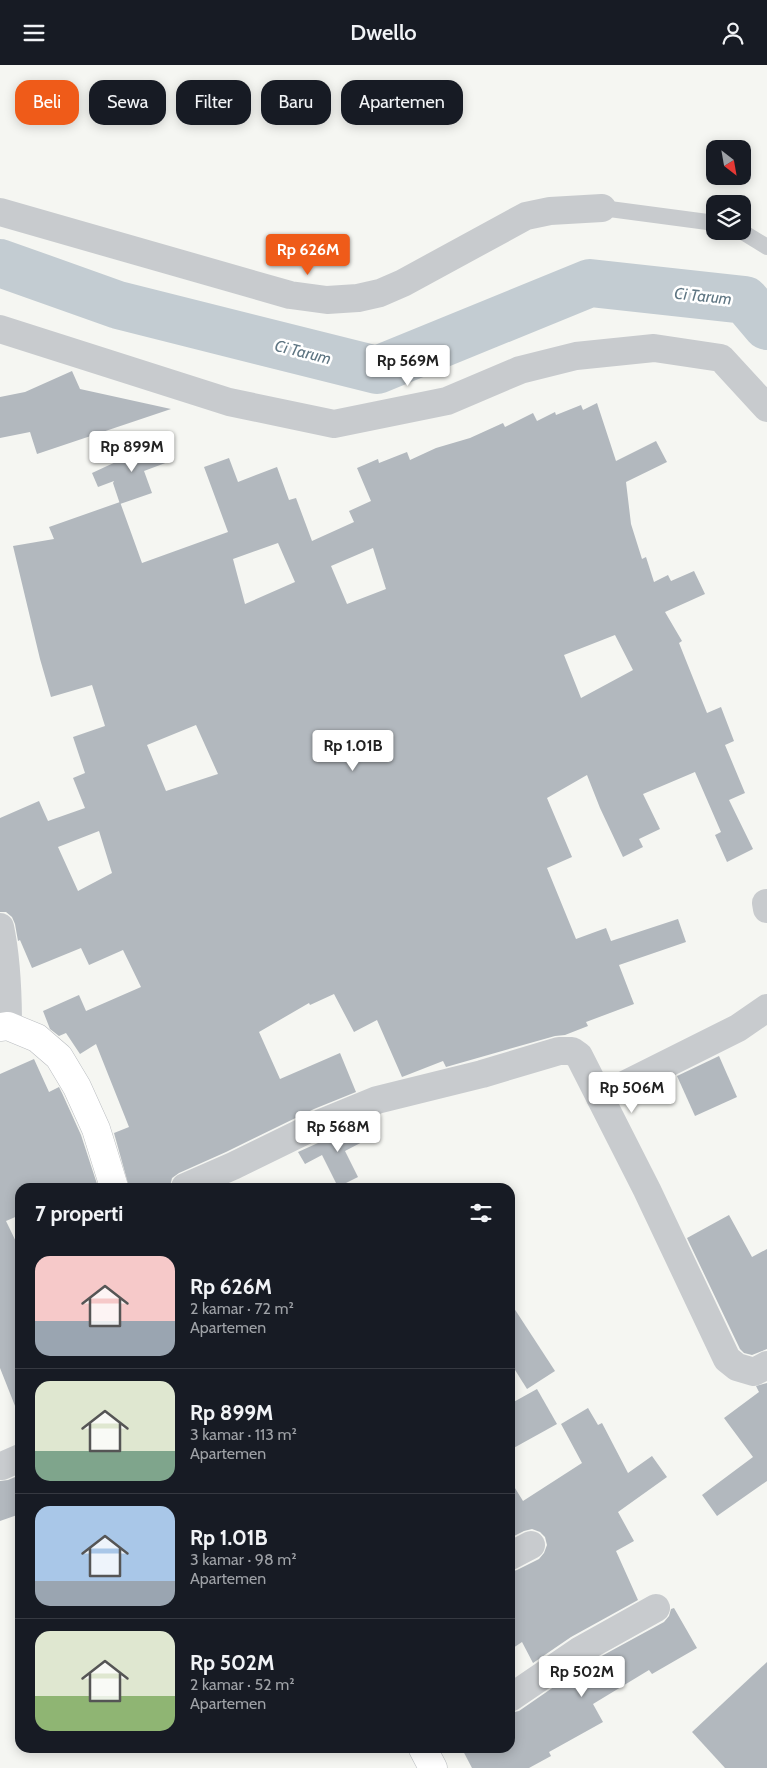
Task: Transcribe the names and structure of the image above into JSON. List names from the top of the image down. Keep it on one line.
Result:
{"water":["Ci Tarum"],"north":"bottom right","page":{"header":"Dwello","chip":["Beli","Sewa","Filter","Baru","Apartemen"],"price":["Rp 626M","Rp 569M","Rp 899M","Rp 1.01B","Rp 506M","Rp 568M","Rp 502M"],"heading":"7 properti","list":[{"name":"Rp 626M","note":"2 kamar · 72 m² · Apartemen"},{"name":"Rp 899M","note":"3 kamar · 113 m² · Apartemen"},{"name":"Rp 1.01B","note":"3 kamar · 98 m² · Apartemen"},{"name":"Rp 502M","note":"2 kamar · 52 m² · Apartemen"}]}}
